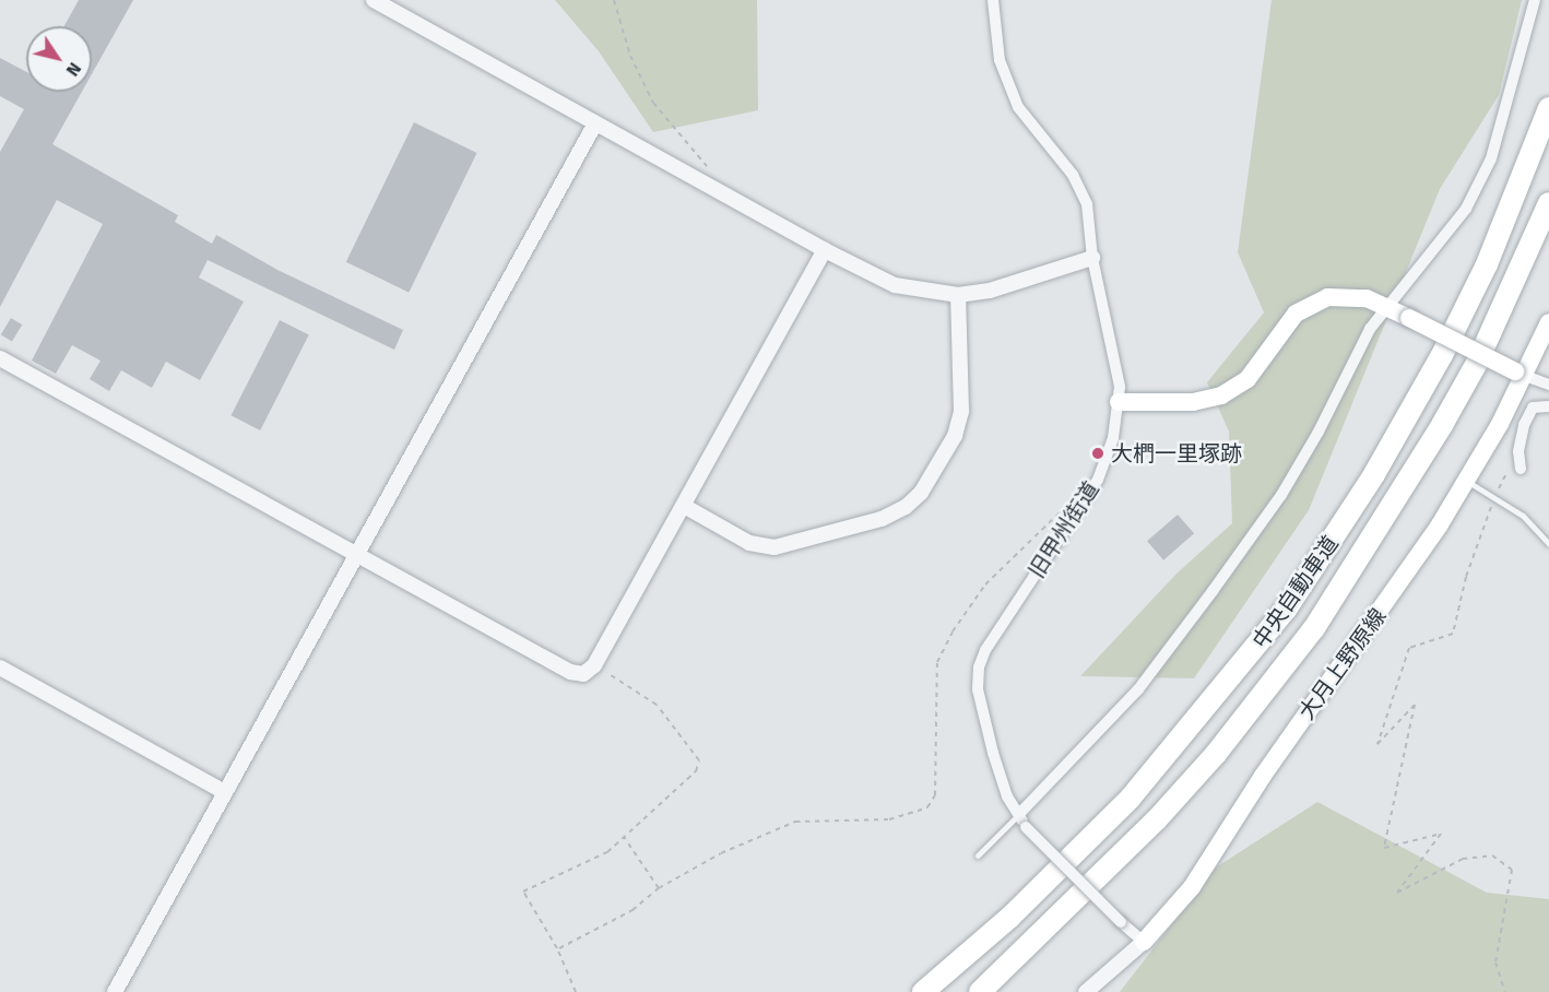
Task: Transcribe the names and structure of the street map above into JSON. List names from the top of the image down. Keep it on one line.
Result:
{"streets":{"highway":["中央自動車道"],"main road":["大月上野原線"],"street":["旧甲州街道"]},"crossings":[["旧甲州街道","大月上野原線"]],"places":["大椚一里塚跡"],"north":"bottom right"}
